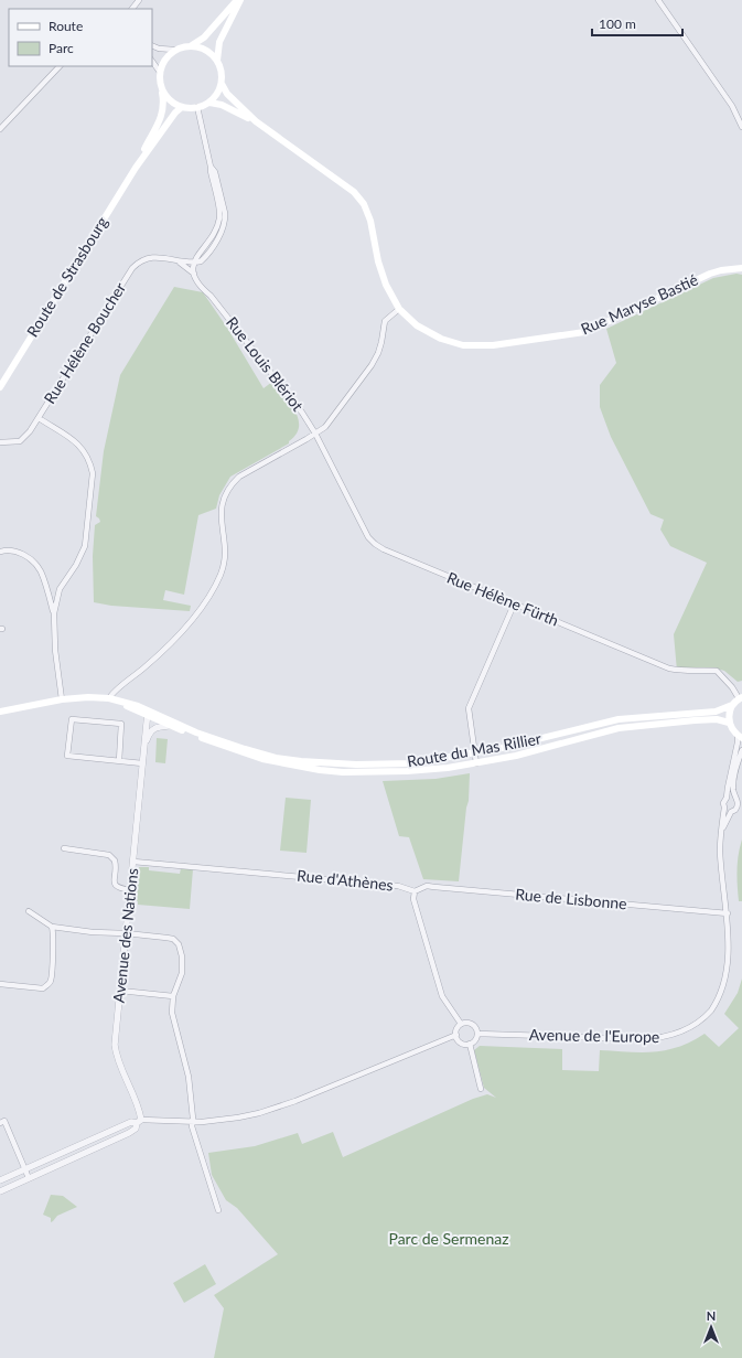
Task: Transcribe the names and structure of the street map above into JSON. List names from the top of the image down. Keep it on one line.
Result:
{"streets":{"main road":["Route de Strasbourg","Rue Maryse Bastié","Route du Mas Rillier"],"street":["Rue Hélène Boucher","Rue Louis Blériot","Rue Hélène Fürth","Rue d'Athènes","Rue de Lisbonne","Avenue des Nations","Avenue de l'Europe"]},"crossings":[["Route de Strasbourg","Rue Maryse Bastié"],["Rue Louis Blériot","Rue Hélène Fürth"],["Route du Mas Rillier","Avenue des Nations"],["Rue d'Athènes","Rue de Lisbonne"],["Rue d'Athènes","Avenue des Nations"],["Rue d'Athènes","Avenue de l'Europe"],["Rue de Lisbonne","Avenue de l'Europe"]],"parks":["Parc de Sermenaz"],"legend":["Route","Parc"],"scale_bar":"100 m","north":"top"}
